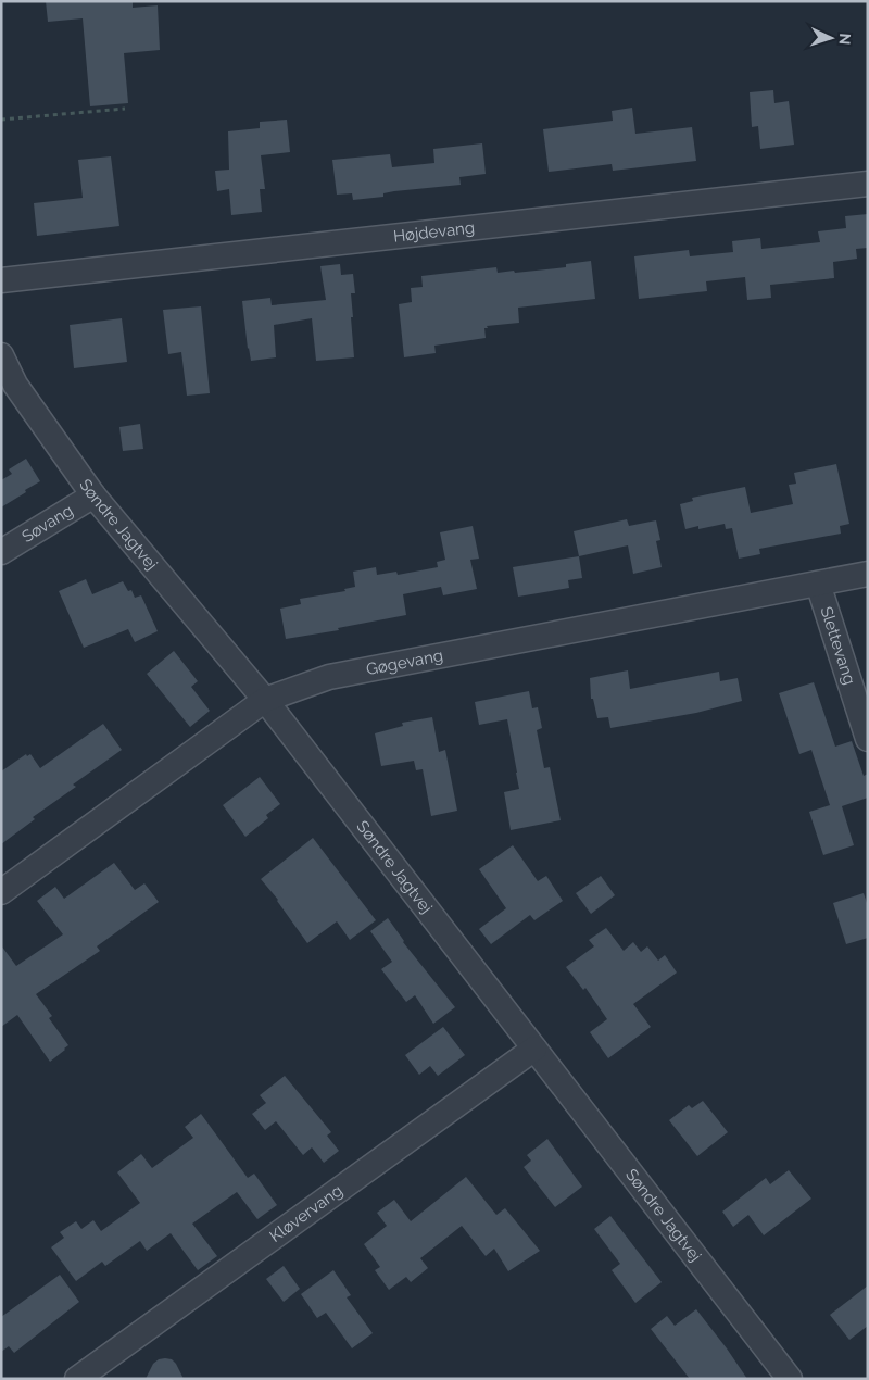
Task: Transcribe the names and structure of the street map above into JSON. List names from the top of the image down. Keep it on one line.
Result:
{"streets":{"street":["Højdevang","Søvang","Søndre Jagtvej","Slettevang","Gøgevang","Kløvervang"]},"crossings":[["Søvang","Søndre Jagtvej"],["Søndre Jagtvej","Gøgevang"],["Søndre Jagtvej","Kløvervang"],["Slettevang","Gøgevang"]],"north":"right"}
